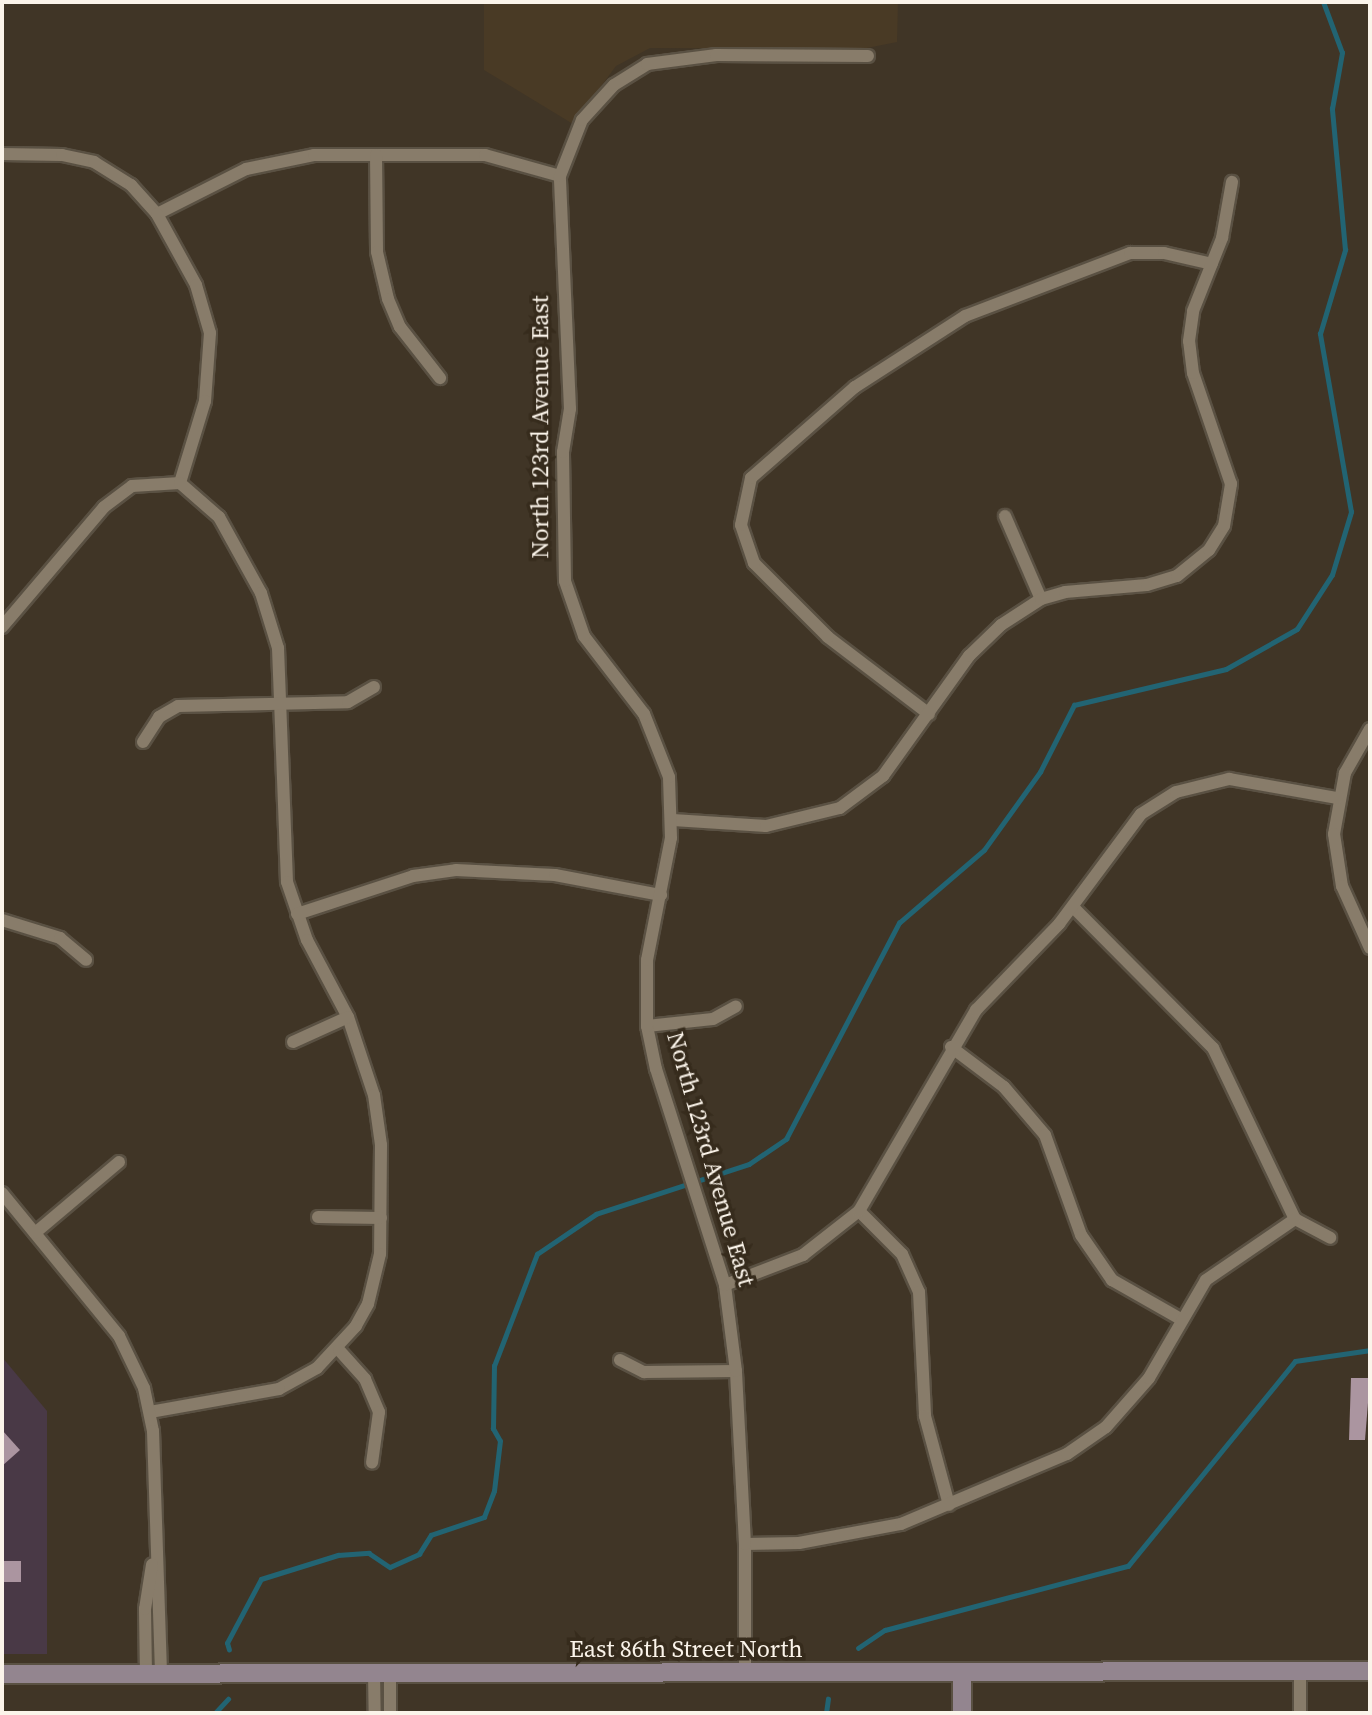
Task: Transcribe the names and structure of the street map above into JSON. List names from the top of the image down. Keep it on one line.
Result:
{"streets":{"main road":["East 86th Street North"],"street":["North 123rd Avenue East"]},"crossings":[["North 123rd Avenue East","East 86th Street North"]]}
